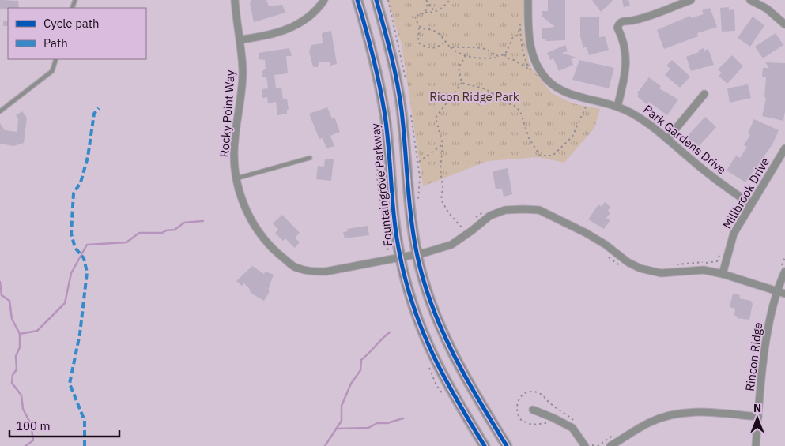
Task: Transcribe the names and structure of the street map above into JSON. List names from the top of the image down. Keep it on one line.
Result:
{"streets":{"main road":["Fountaingrove Parkway"],"street":["Rocky Point Way","Park Gardens Drive","Millbrook Drive","Rincon Ridge"]},"crossings":[["Rocky Point Way","Fountaingrove Parkway"],["Rocky Point Way","Millbrook Drive"],["Rocky Point Way","Rincon Ridge"],["Park Gardens Drive","Millbrook Drive"]],"parks":["Ricon Ridge Park"],"legend":["Cycle path","Path"],"scale_bar":"100 m","north":"top"}
